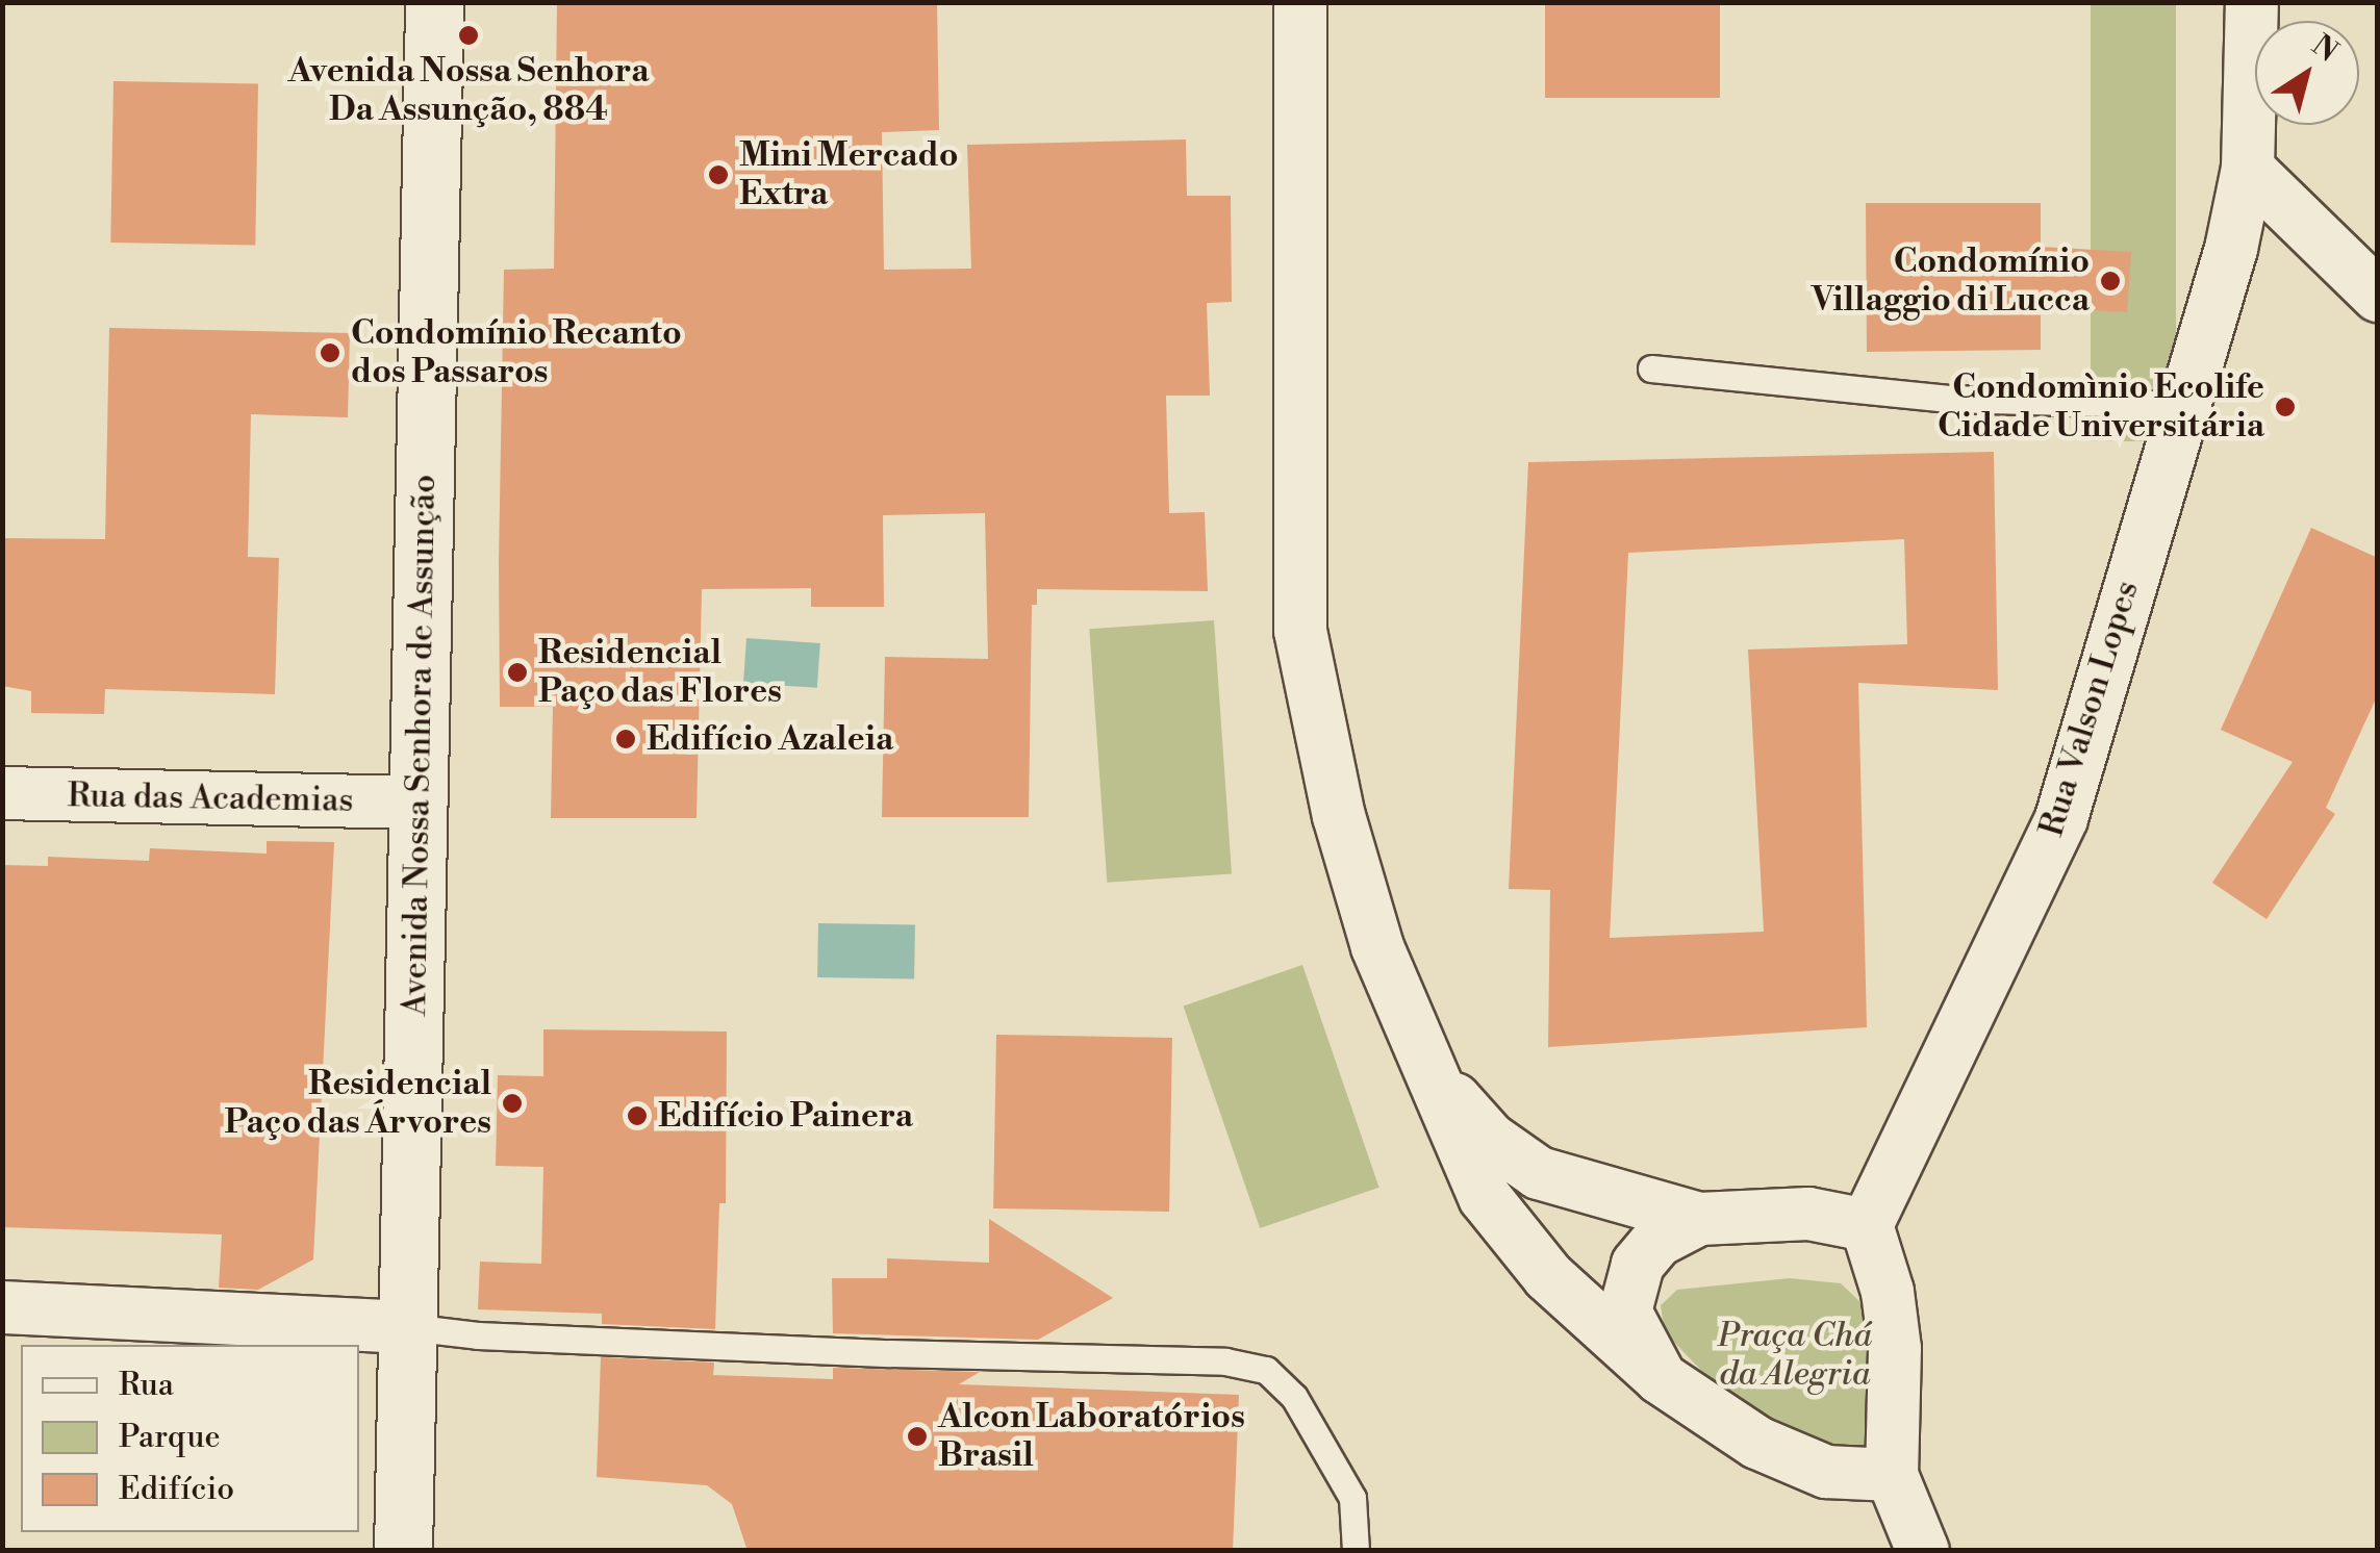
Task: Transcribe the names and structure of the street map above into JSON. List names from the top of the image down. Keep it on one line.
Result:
{"streets":{"street":["Rua Valson Lopes","Avenida Nossa Senhora de Assunção","Rua das Academias"]},"crossings":[["Avenida Nossa Senhora de Assunção","Rua das Academias"]],"parks":["Praça Chá da Alegria"],"places":["Avenida Nossa Senhora Da Assunção, 884","Mini Mercado Extra","Condomínio Villaggio di Lucca","Condomínio Recanto dos Passaros","Condomìnio Ecolife Cidade Universitária","Residencial Paço das Flores","Edifício Azaleia","Residencial Paço das Árvores","Edifício Painera","Alcon Laboratórios Brasil"],"legend":["Rua","Parque","Edifício"],"north":"top right"}
